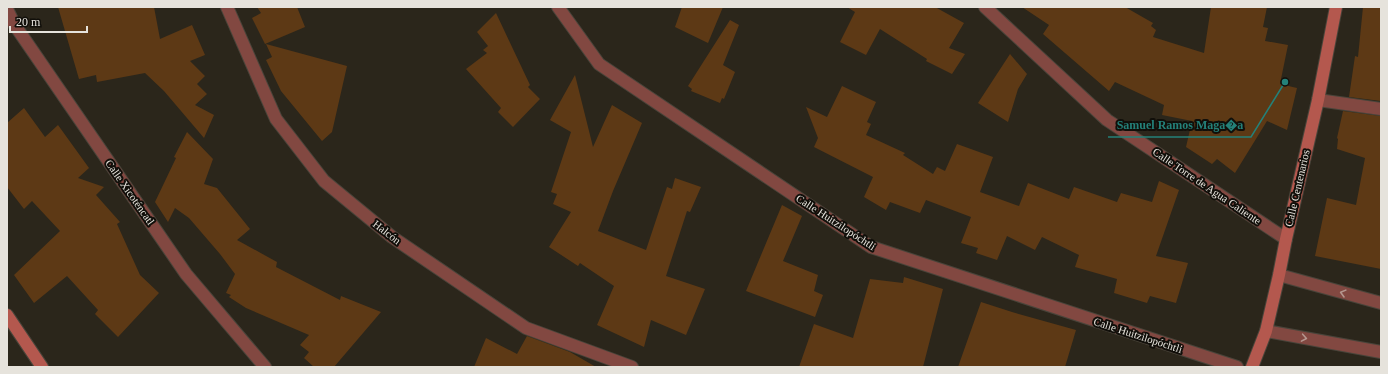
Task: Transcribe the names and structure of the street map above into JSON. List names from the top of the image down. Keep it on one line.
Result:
{"streets":{"street":["Calle Torre de Agua Caliente","Calle Centenarios","Calle Xicoténcatl","Calle Huitzilopóchtli","Halcón"]},"crossings":[["Calle Torre de Agua Caliente","Calle Centenarios"]],"places":["Samuel Ramos Maga�a"],"scale_bar":"20 m"}
